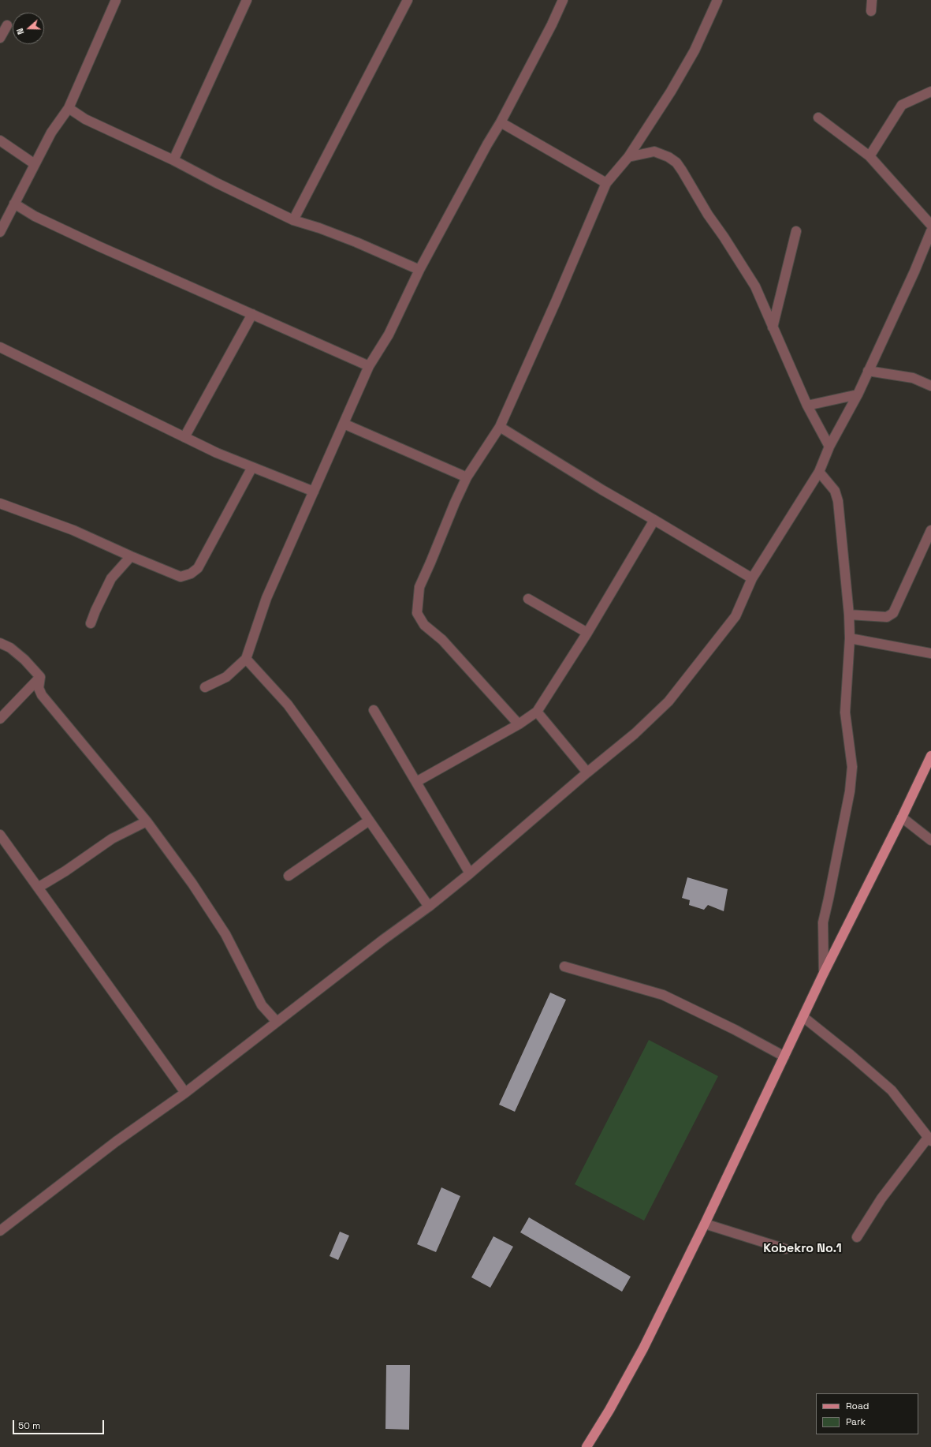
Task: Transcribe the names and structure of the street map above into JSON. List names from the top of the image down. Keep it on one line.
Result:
{"districts":["Kobekro No.1"],"legend":["Road","Park"],"scale_bar":"50 m","north":"left"}
